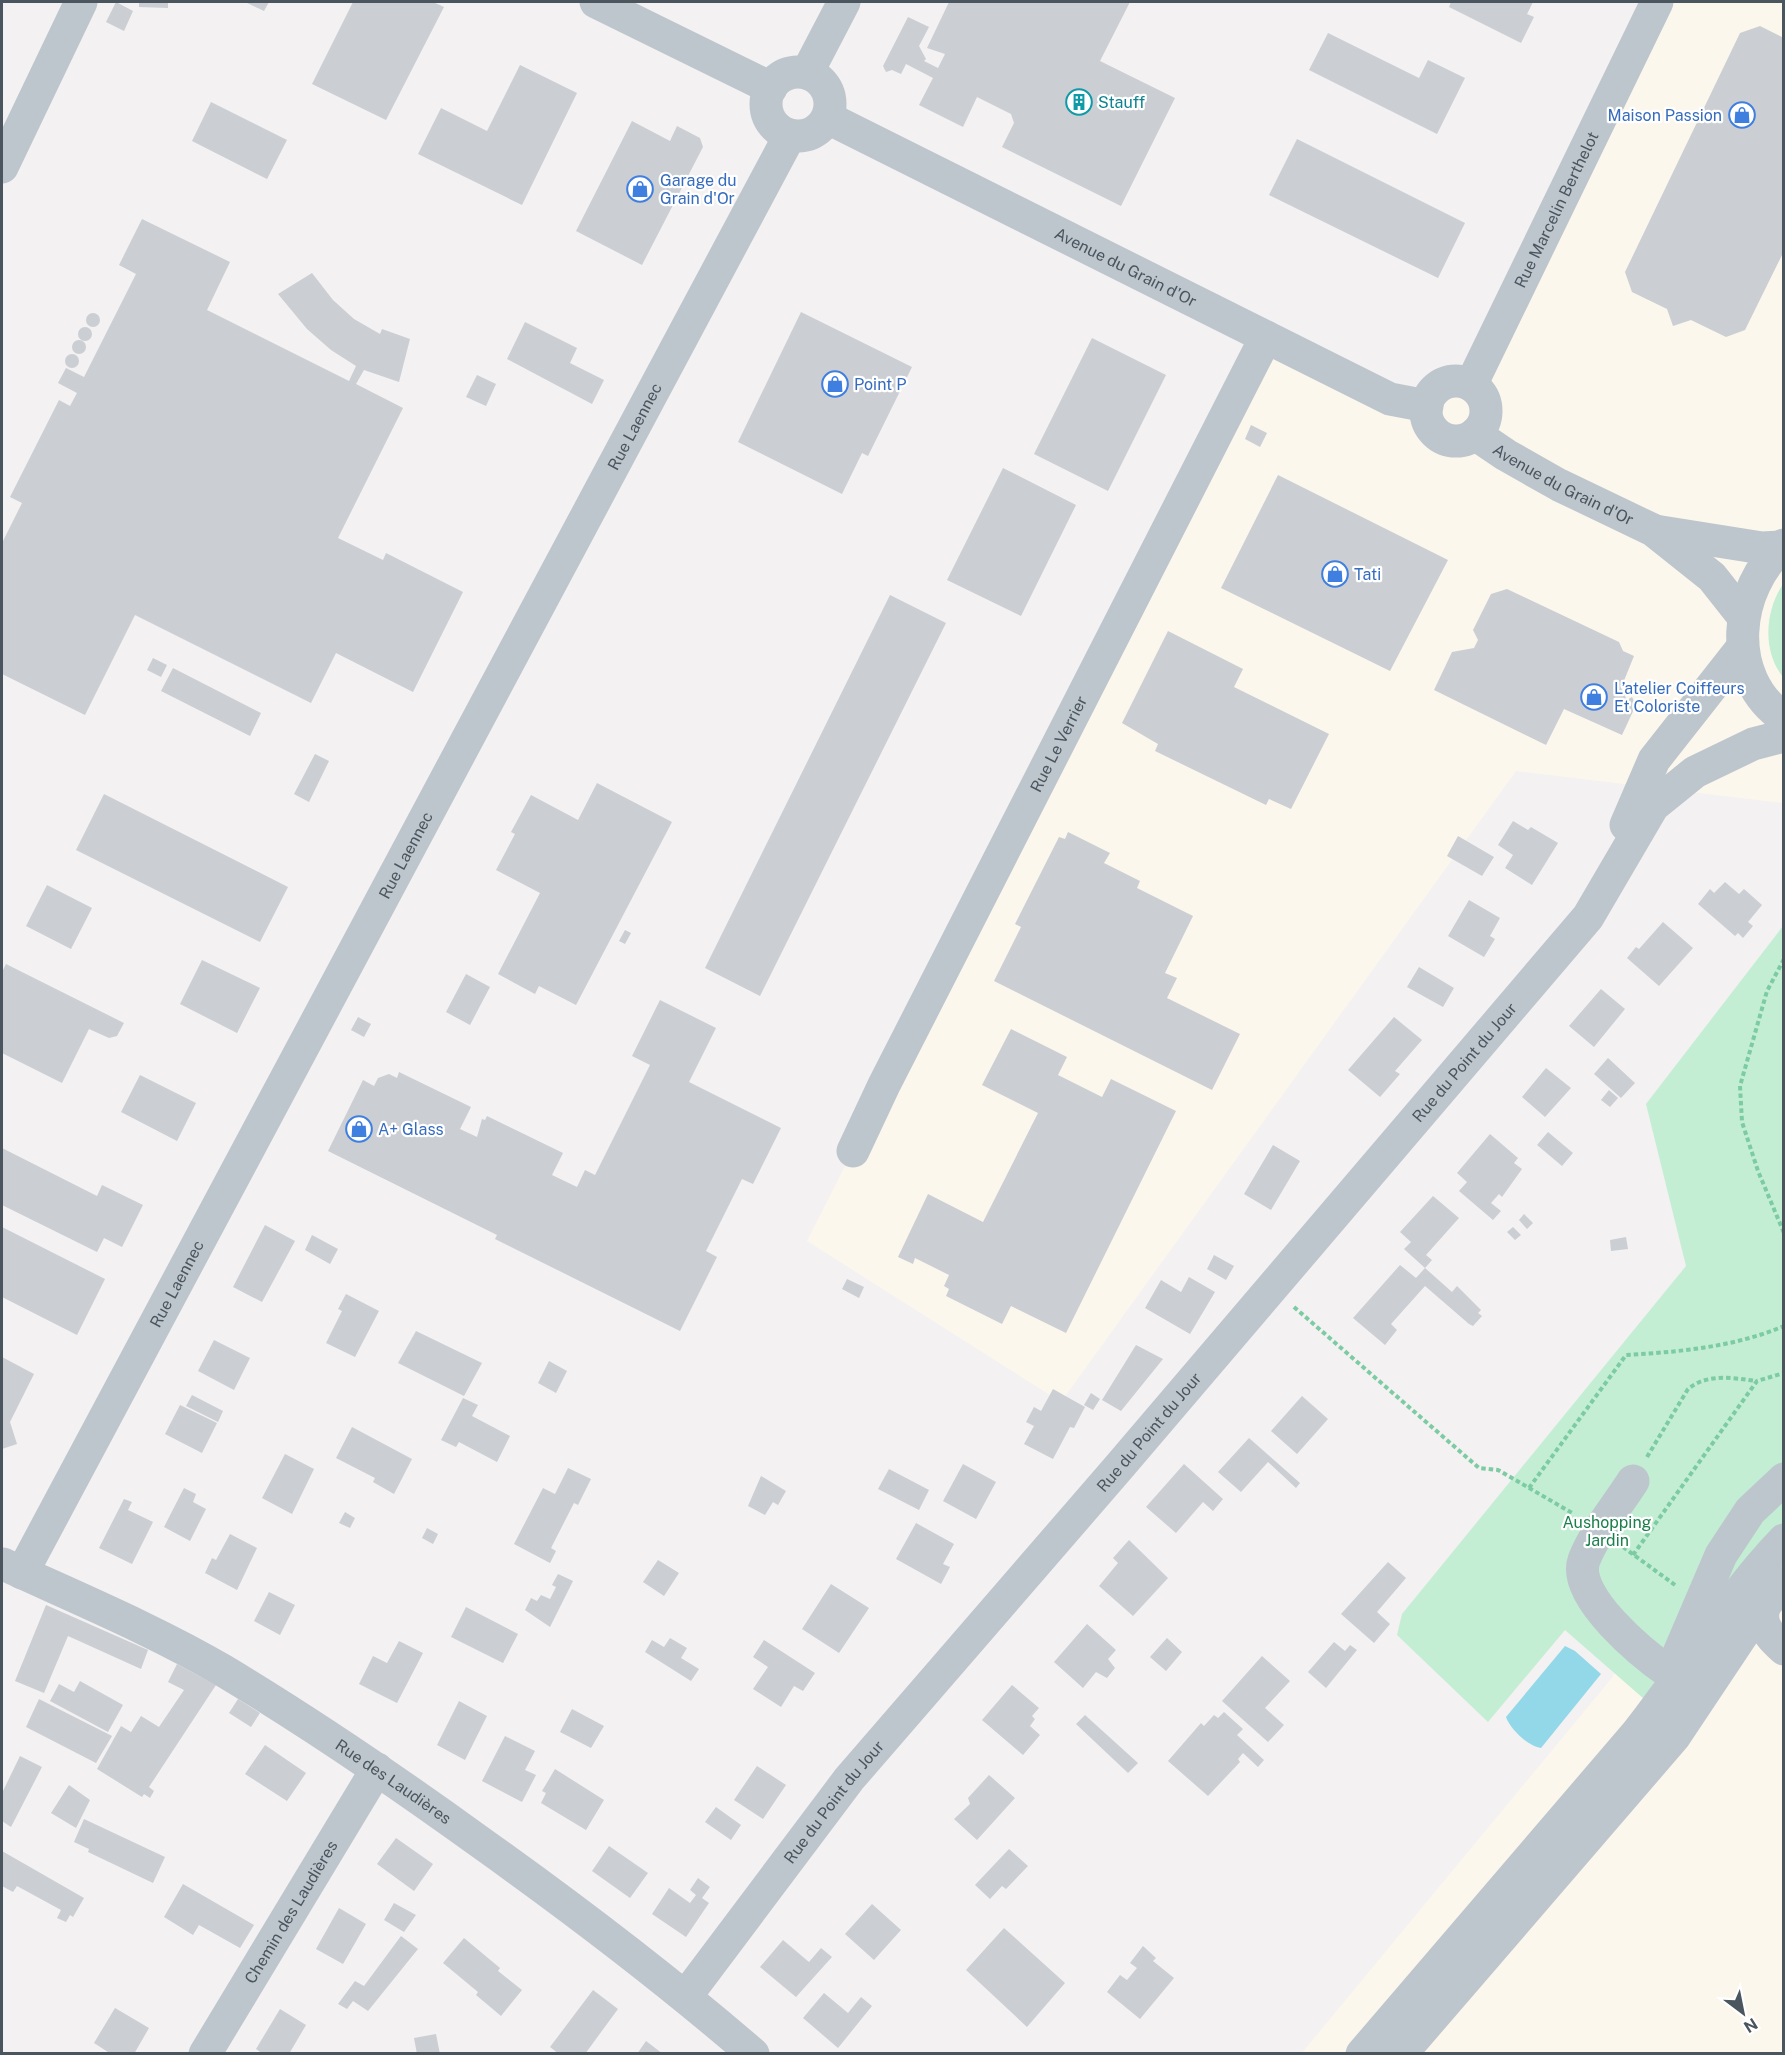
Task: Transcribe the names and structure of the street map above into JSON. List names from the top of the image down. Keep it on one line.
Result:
{"streets":{"street":["Rue Marcelin Berthelot","Avenue du Grain d'Or","Rue Laennec","Rue Le Verrier","Rue du Point du Jour","Rue des Laudières","Chemin des Laudières"]},"crossings":[["Rue Marcelin Berthelot","Avenue du Grain d'Or"],["Avenue du Grain d'Or","Rue Laennec"],["Avenue du Grain d'Or","Rue Le Verrier"],["Rue Laennec","Rue des Laudières"],["Rue du Point du Jour","Rue des Laudières"],["Rue des Laudières","Chemin des Laudières"]],"parks":["Aushopping Jardin"],"places":{"building":["Stauff"],"shop":["Maison Passion","Garage du Grain d'Or","Point P","Tati","L’atelier Coiffeurs Et Coloriste","A+ Glass"]},"north":"bottom right"}
